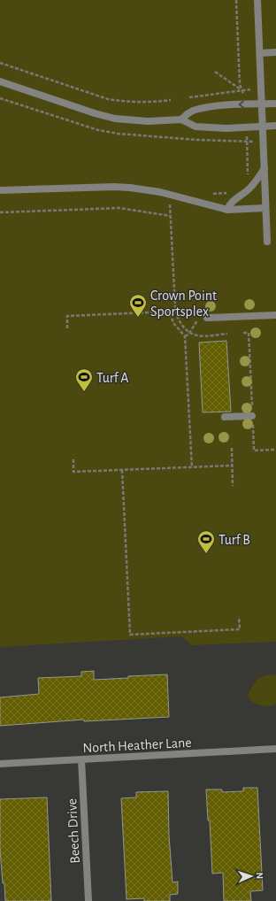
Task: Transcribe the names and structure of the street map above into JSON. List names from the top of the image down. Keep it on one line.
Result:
{"streets":{"street":["North Heather Lane","Beech Drive"]},"crossings":[["North Heather Lane","Beech Drive"]],"places":{"sports":["Crown Point Sportsplex","Turf A","Turf B"]},"north":"right"}
